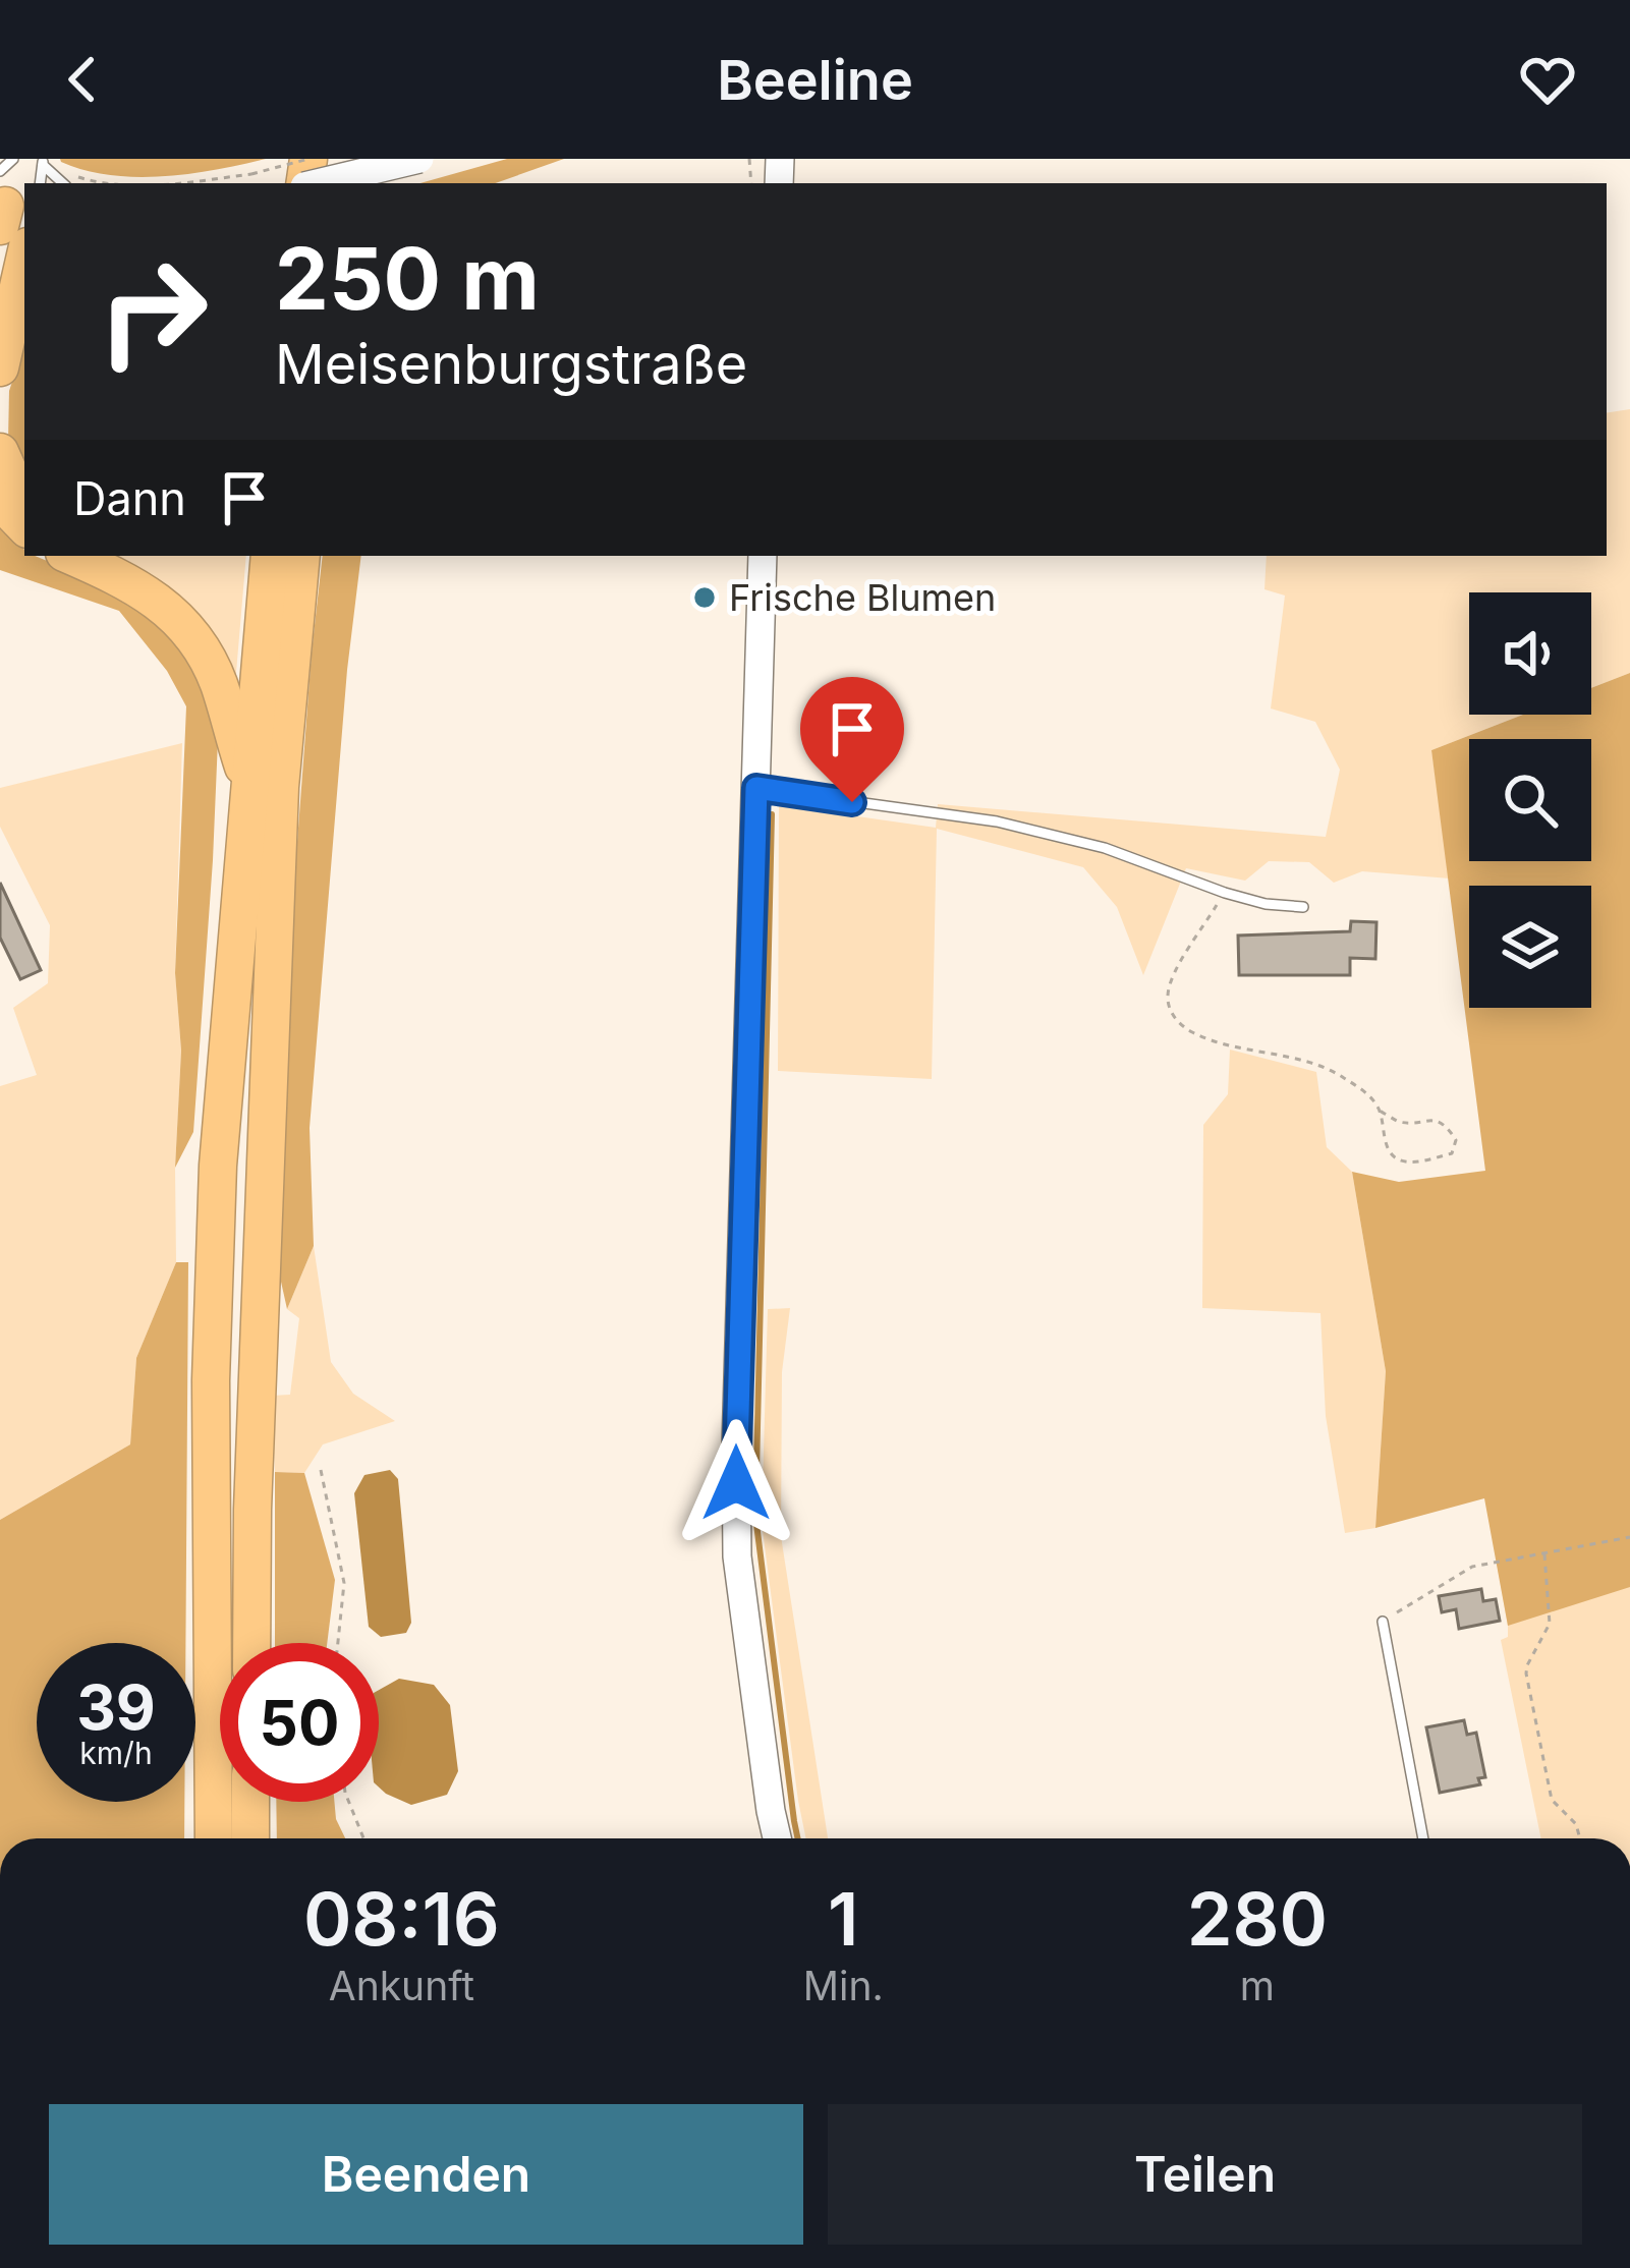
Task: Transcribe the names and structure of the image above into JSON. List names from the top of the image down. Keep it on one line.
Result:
{"places":["Frische Blumen"],"page":{"header":"Beeline","turn":["250 m","Meisenburgstraße"],"then":"Dann","speed":"39 km/h","limit":"50","eta":["08:16","Ankunft","1","Min.","280","m"],"buttons":["Beenden","Teilen"]}}
